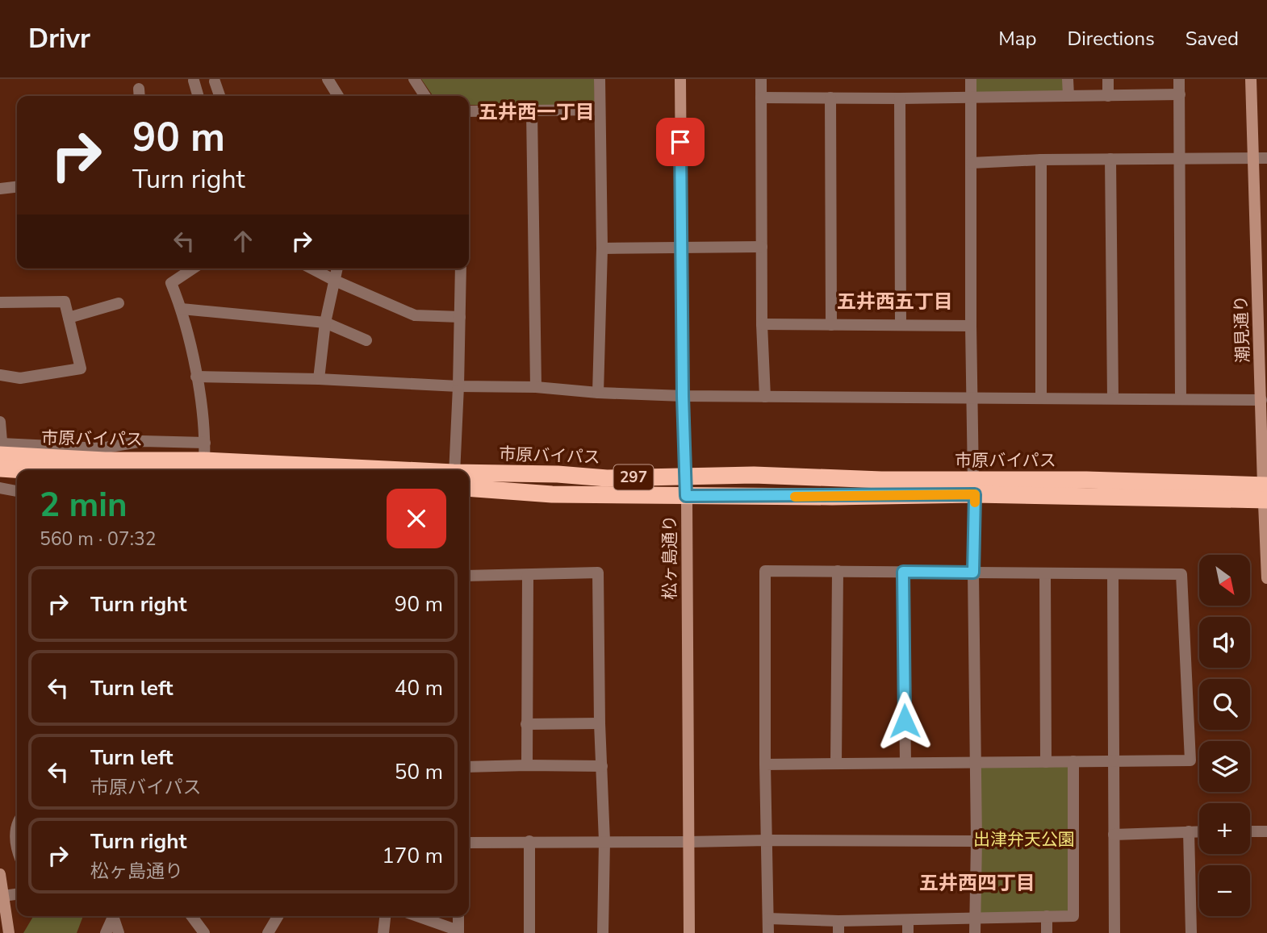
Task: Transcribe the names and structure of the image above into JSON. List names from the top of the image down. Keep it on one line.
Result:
{"streets":{"highway":["市原バイパス","297"],"street":["潮見通り","松ヶ島通り"]},"crossings":[["潮見通り","市原バイパス"],["市原バイパス","松ヶ島通り"]],"districts":["五井西一丁目","五井西五丁目","五井西四丁目"],"parks":["出津弁天公園"],"north":"bottom right","page":{"header":"Drivr","nav":["Map","Directions","Saved"],"turn":["90 m","Turn right"],"heading":["2 min","560 m · 07:32"],"map_buttons":["+","−"],"list":[{"name":"Turn right","value":"90 m"},{"name":"Turn left","value":"40 m"},{"name":"Turn left","note":"市原バイパス","value":"50 m"},{"name":"Turn right","note":"松ヶ島通り","value":"170 m"}]}}
